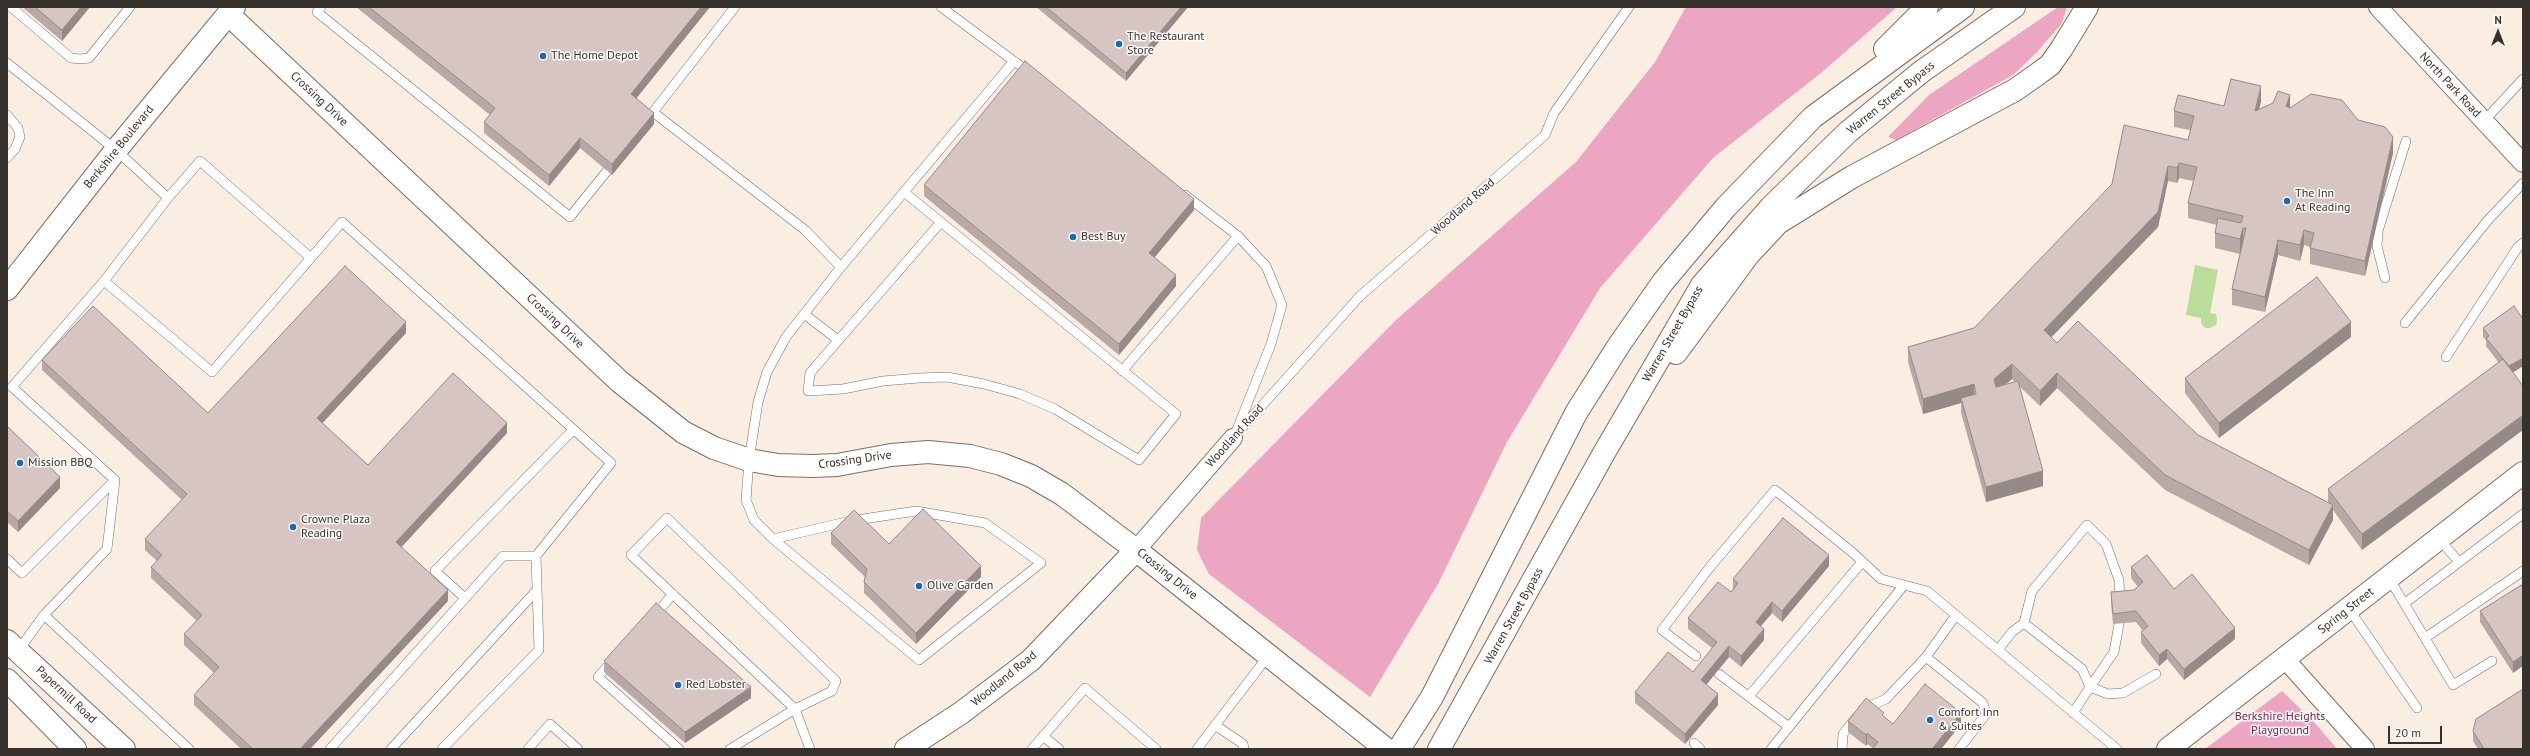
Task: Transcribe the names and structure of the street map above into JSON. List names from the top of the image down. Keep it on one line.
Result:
{"streets":{"main road":["Warren Street Bypass","Crossing Drive","Berkshire Boulevard","Woodland Road","Spring Street","Papermill Road"],"street":["North Park Road"]},"crossings":[["Crossing Drive","Berkshire Boulevard"],["Crossing Drive","Woodland Road"]],"parks":["Berkshire Heights Playground"],"places":["The Restaurant Store","The Home Depot","The Inn At Reading","Best Buy","Mission BBQ","Crowne Plaza Reading","Olive Garden","Red Lobster","Comfort Inn & Suites"],"scale_bar":"20 m","north":"top"}
